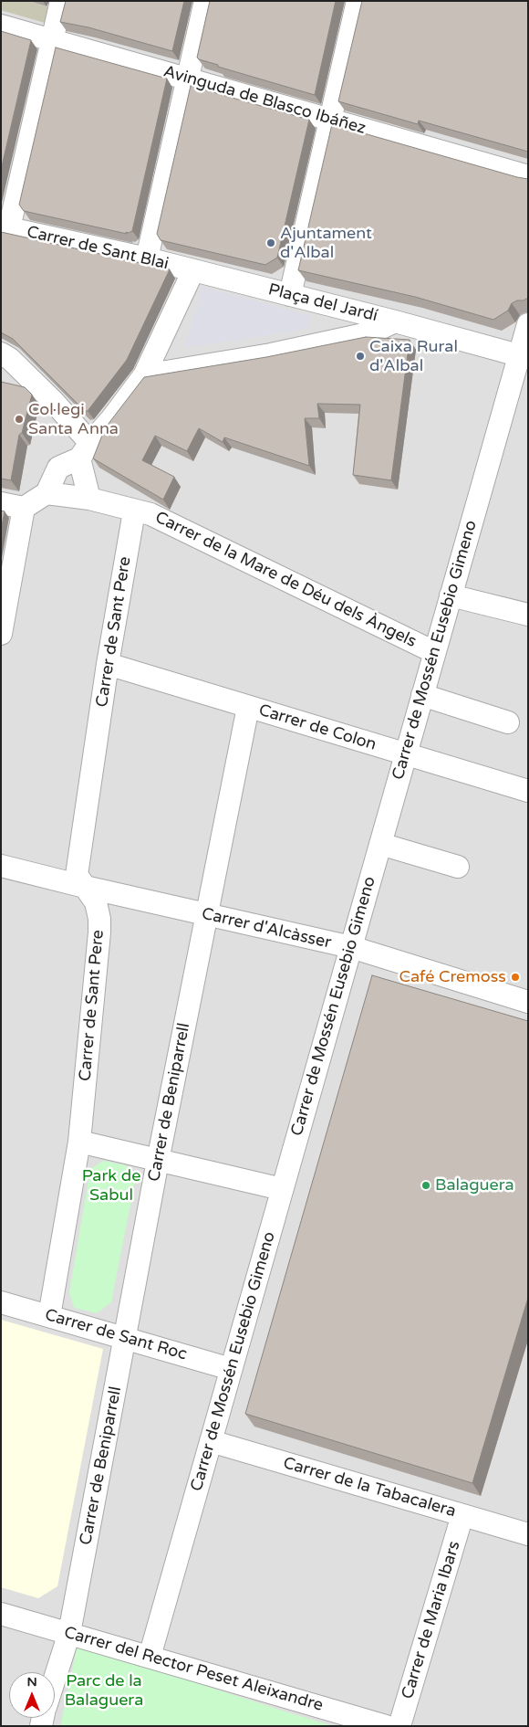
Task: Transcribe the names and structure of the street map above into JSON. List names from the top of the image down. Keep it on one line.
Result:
{"streets":{"street":["Avinguda de Blasco Ibáñez","Carrer de Sant Blai","Plaça del Jardí","Carrer de la Mare de Déu dels Àngels","Carrer de Sant Pere","Carrer de Mossén Eusebio Gimeno","Carrer de Colon","Carrer d'Alcàsser","Carrer de Beniparrell","Carrer de Sant Roc","Carrer de la Tabacalera","Carrer de Maria Ibars","Carrer del Rector Peset Aleixandre"]},"crossings":[["Carrer de Sant Blai","Plaça del Jardí"],["Carrer de la Mare de Déu dels Àngels","Carrer de Sant Pere"],["Carrer de la Mare de Déu dels Àngels","Carrer de Mossén Eusebio Gimeno"],["Carrer de Sant Pere","Carrer de Colon"],["Carrer de Sant Pere","Carrer d'Alcàsser"],["Carrer de Sant Pere","Carrer de Sant Roc"],["Carrer de Mossén Eusebio Gimeno","Carrer de Colon"],["Carrer de Mossén Eusebio Gimeno","Carrer d'Alcàsser"],["Carrer de Mossén Eusebio Gimeno","Carrer de Sant Roc"],["Carrer de Mossén Eusebio Gimeno","Carrer de la Tabacalera"],["Carrer de Mossén Eusebio Gimeno","Carrer del Rector Peset Aleixandre"],["Carrer de Colon","Carrer de Beniparrell"],["Carrer d'Alcàsser","Carrer de Beniparrell"],["Carrer de Beniparrell","Carrer de Sant Roc"],["Carrer de Beniparrell","Carrer del Rector Peset Aleixandre"],["Carrer de la Tabacalera","Carrer de Maria Ibars"]],"parks":["Park de Sabul","Parc de la Balaguera"],"places":["Ajuntament d'Albal","Caixa Rural d'Albal","Col·legi Santa Anna","Café Cremoss","Balaguera"],"north":"top"}
